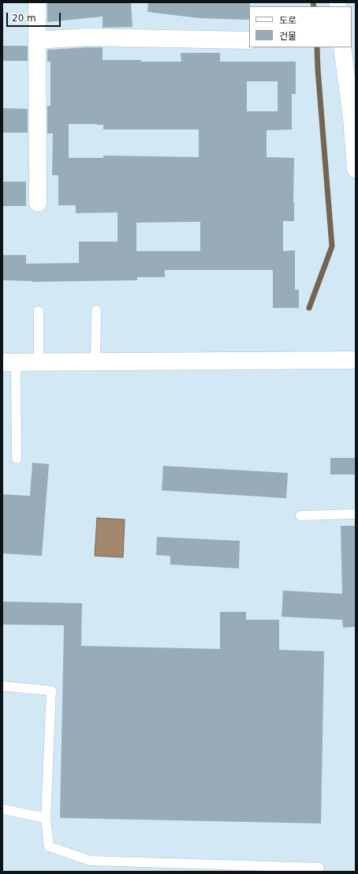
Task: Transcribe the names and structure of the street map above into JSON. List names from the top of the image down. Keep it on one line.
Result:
{"legend":["도로","건물"],"scale_bar":"20 m"}
